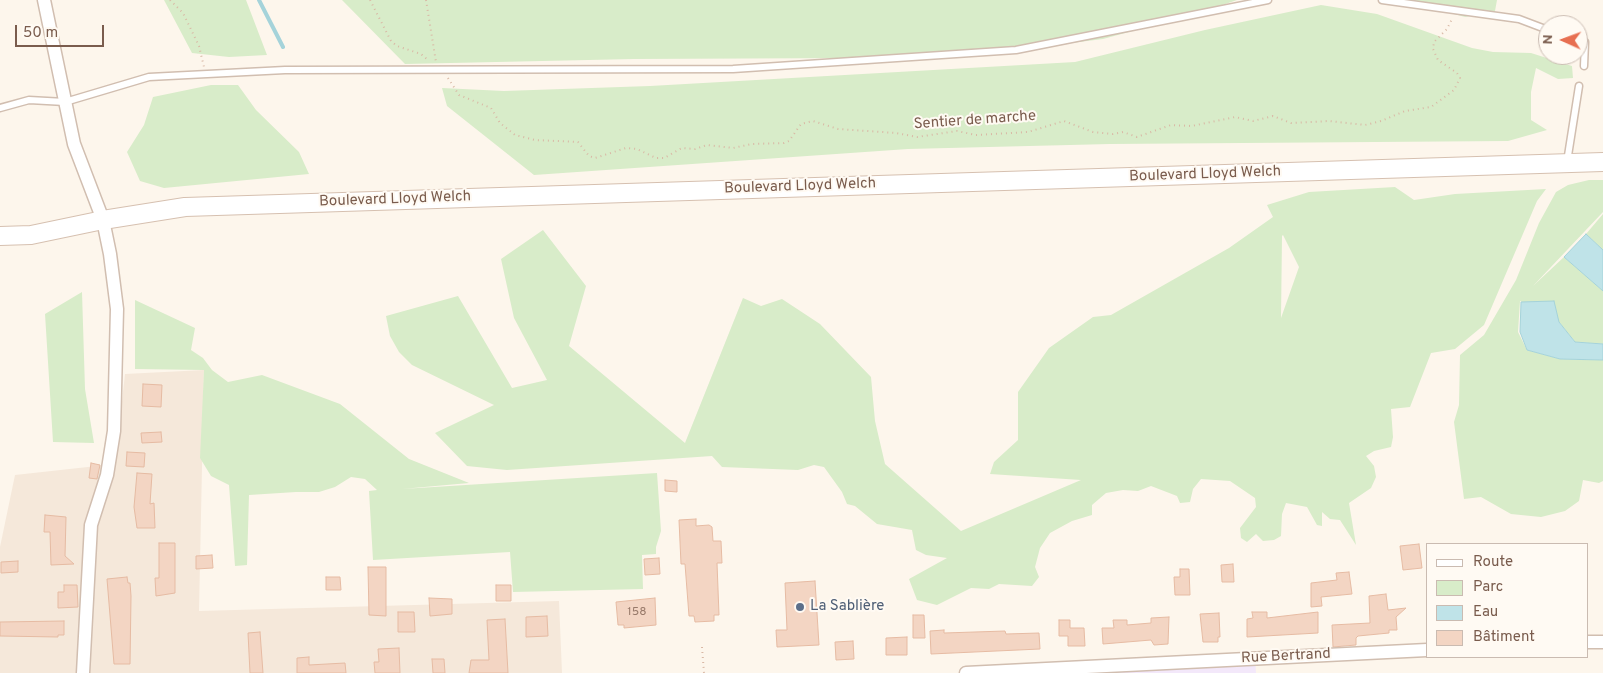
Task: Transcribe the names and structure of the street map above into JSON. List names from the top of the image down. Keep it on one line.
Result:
{"streets":{"main road":["Boulevard Lloyd Welch"],"street":["Rue Bertrand"],"path":["Sentier de marche"]},"places":["La Sablière"],"house_numbers":["158"],"legend":["Route","Parc","Eau","Bâtiment"],"scale_bar":"50 m","north":"left"}
